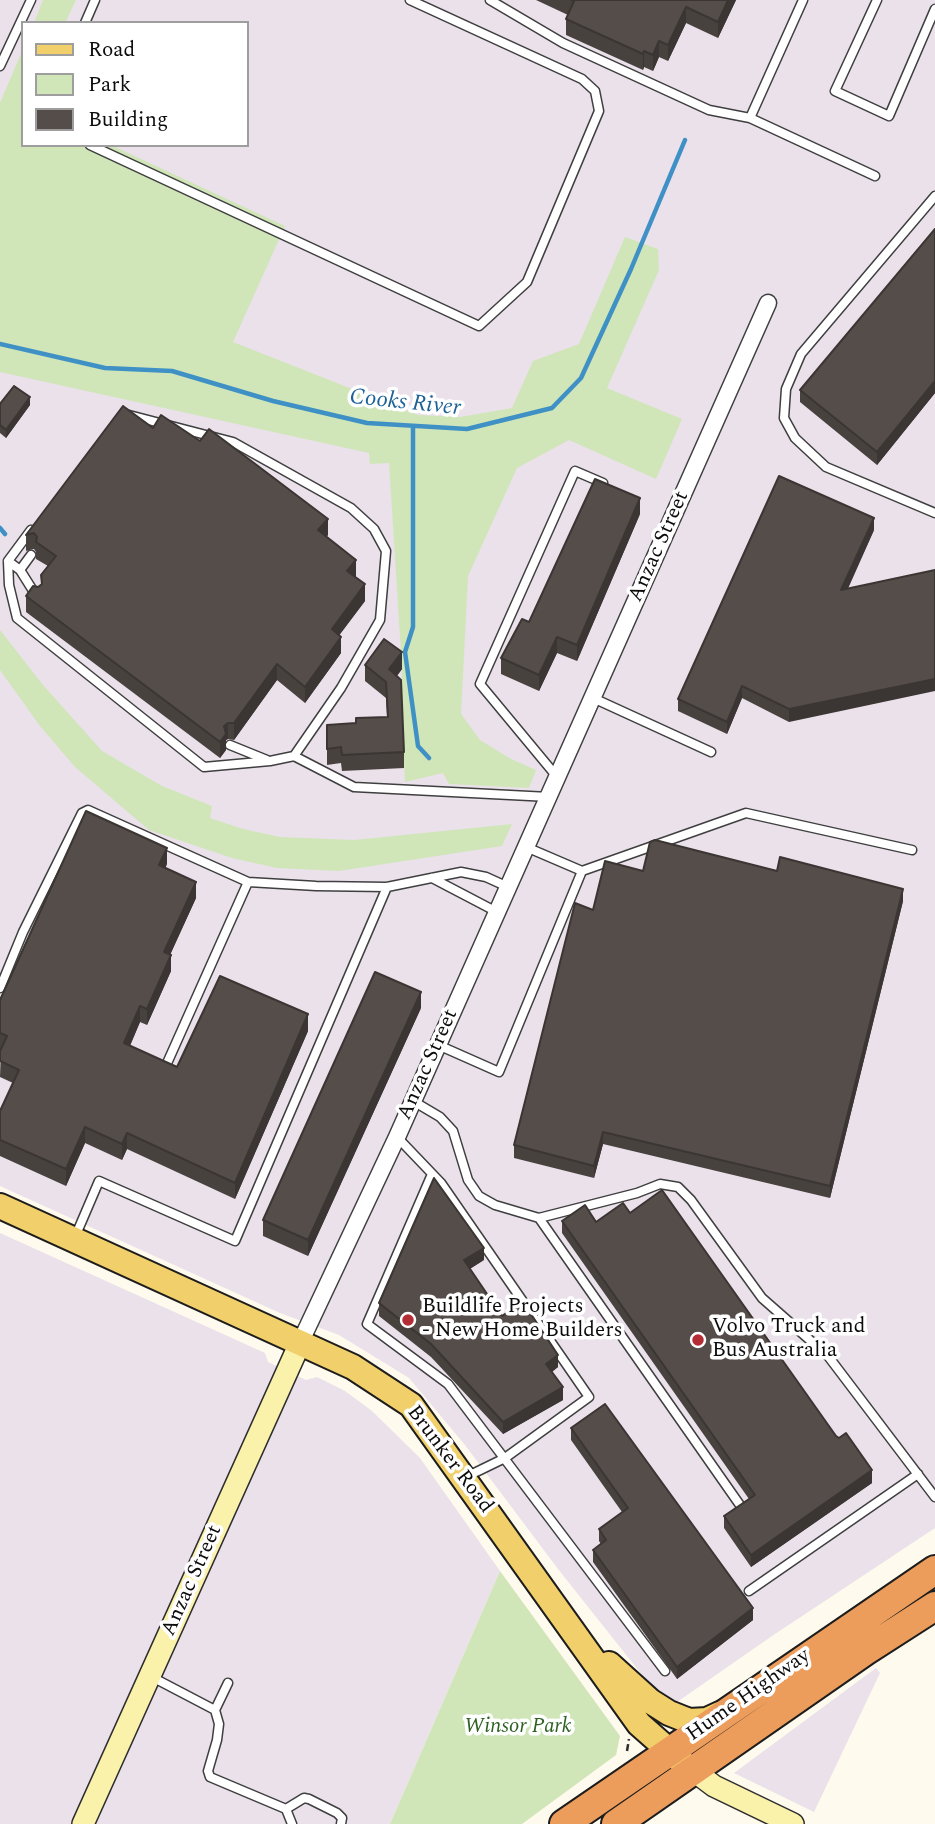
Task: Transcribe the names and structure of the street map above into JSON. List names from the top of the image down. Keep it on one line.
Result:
{"streets":{"highway":["Hume Highway"],"main road":["Brunker Road"],"street":["Anzac Street"]},"crossings":[["Anzac Street","Brunker Road"],["Brunker Road","Hume Highway"]],"water":["Cooks River"],"parks":["Winsor Park"],"places":["Buildlife Projects - New Home Builders","Volvo Truck and Bus Australia"],"legend":["Road","Park","Building"]}
